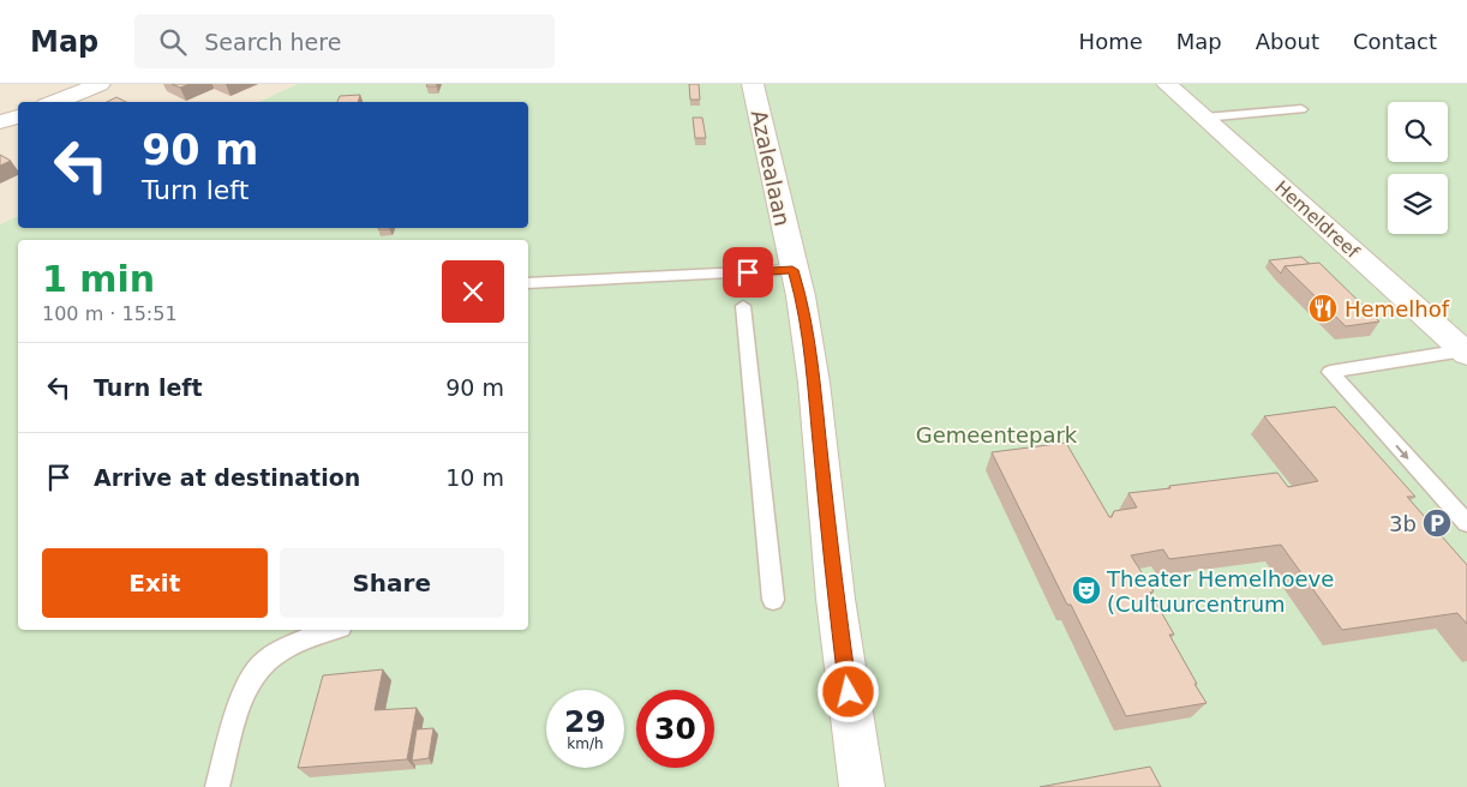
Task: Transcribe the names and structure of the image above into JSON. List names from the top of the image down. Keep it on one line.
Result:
{"streets":{"street":["Azalealaan","Hemeldreef"]},"parks":["Gemeentepark"],"places":{"restaurant":["Hemelhof"],"parking":["3b"],"theatre":["Theater Hemelhoeve (Cultuurcentrum"]},"page":{"header":"Map","search":"Search here","nav":["Home","Map","About","Contact"],"turn":["90 m","Turn left"],"heading":["1 min","100 m · 15:51"],"list":[{"name":"Turn left","value":"90 m"},{"name":"Arrive at destination","value":"10 m"}],"buttons":["Exit","Share"],"speed":"29 km/h","limit":"30"}}
